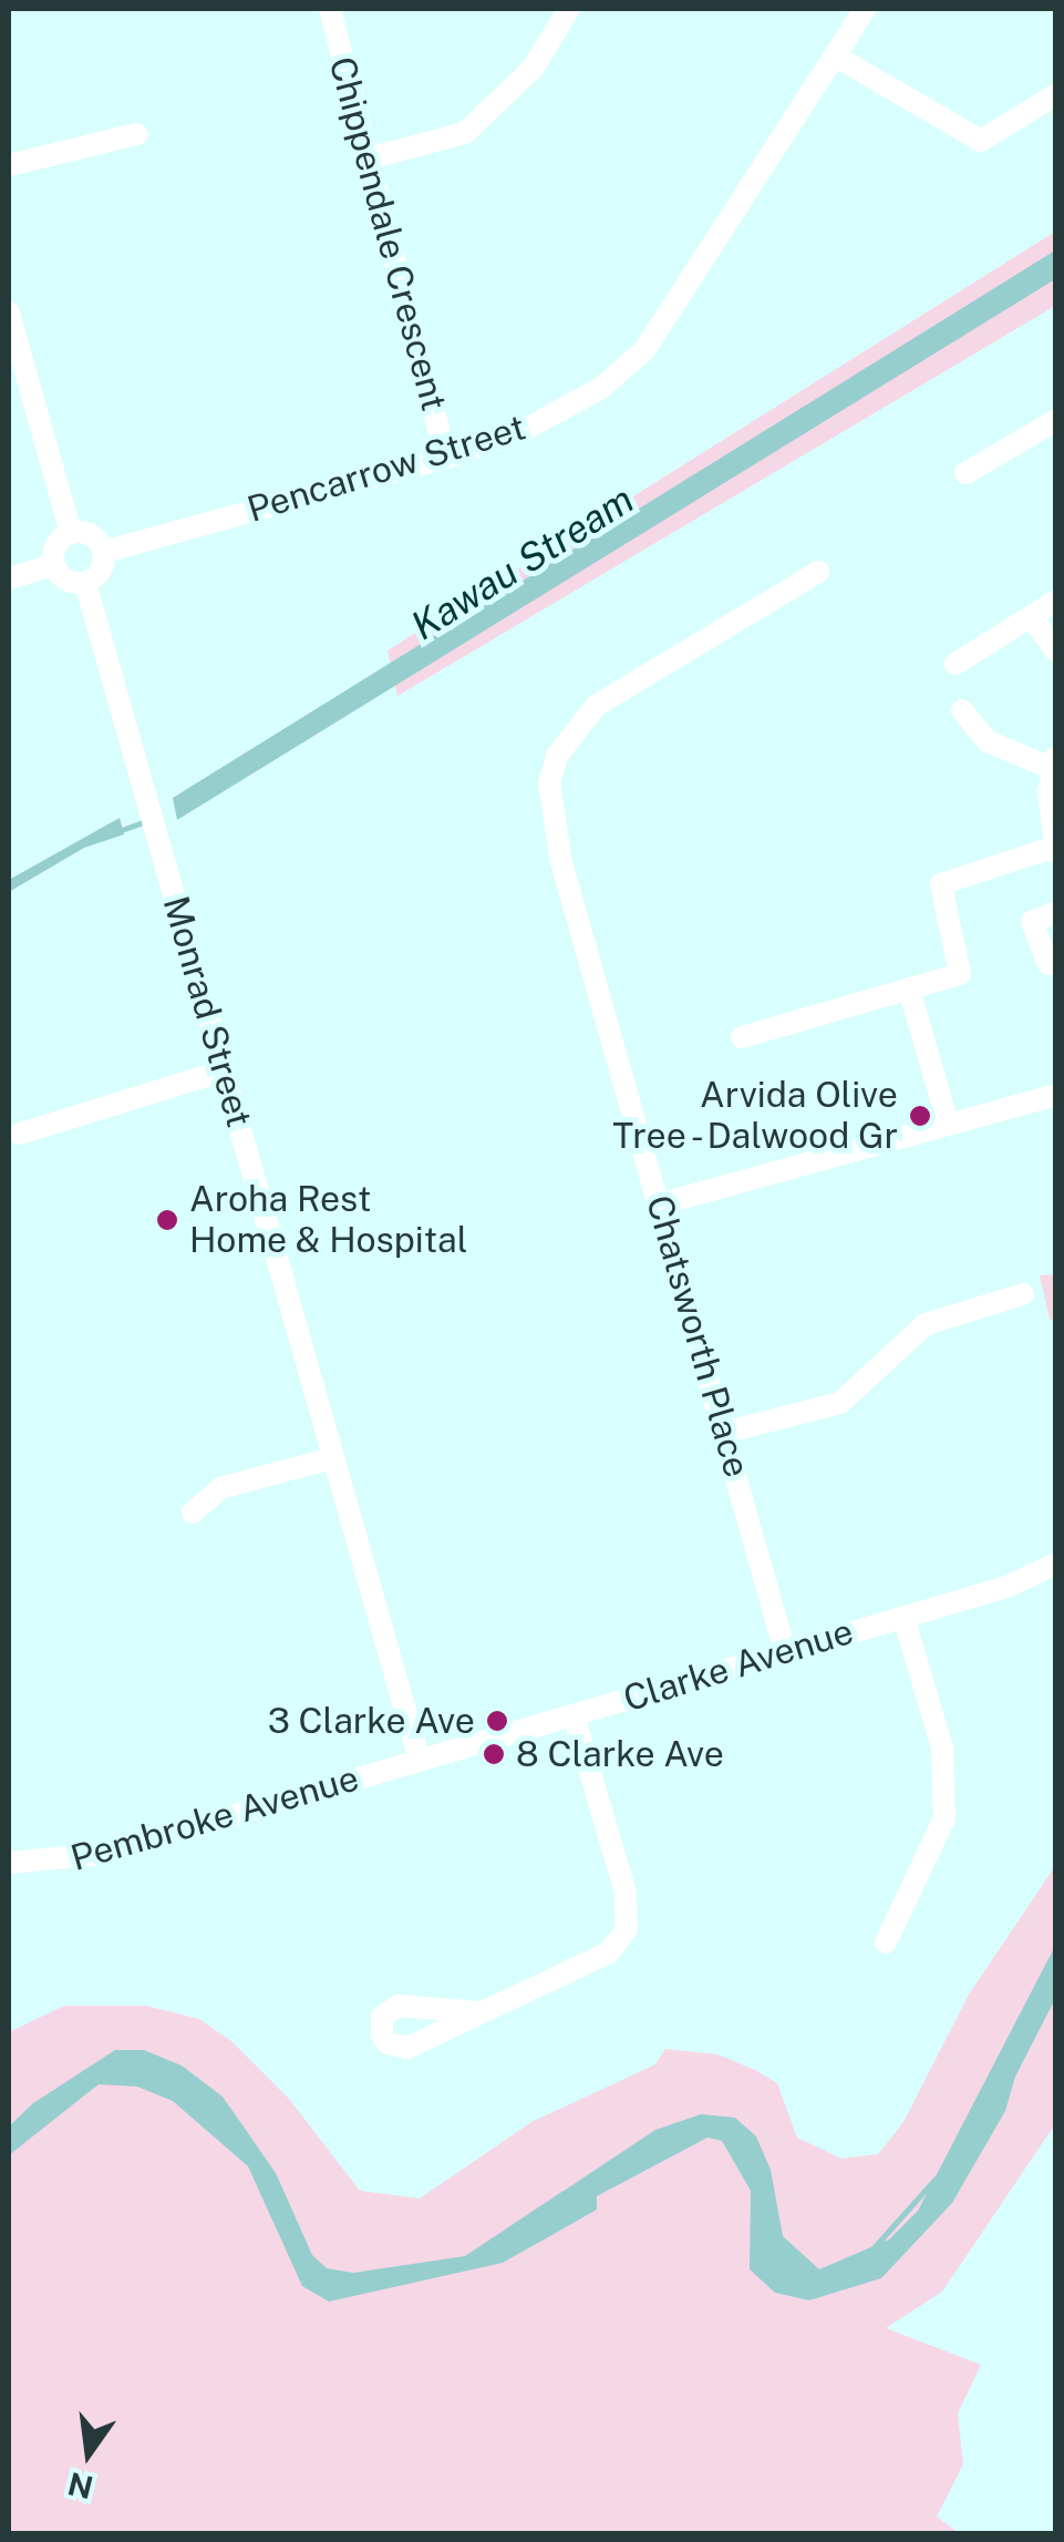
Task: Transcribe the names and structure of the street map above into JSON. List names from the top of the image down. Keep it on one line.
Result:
{"streets":{"street":["Chippendale Crescent","Pencarrow Street","Monrad Street","Chatsworth Place","Clarke Avenue","Pembroke Avenue"]},"crossings":[["Chippendale Crescent","Pencarrow Street"],["Pencarrow Street","Monrad Street"],["Monrad Street","Clarke Avenue"],["Monrad Street","Pembroke Avenue"],["Chatsworth Place","Clarke Avenue"],["Clarke Avenue","Pembroke Avenue"]],"water":["Kawau Stream"],"places":["Arvida Olive Tree - Dalwood Gr","Aroha Rest Home & Hospital","3 Clarke Ave","8 Clarke Ave"],"north":"bottom"}
